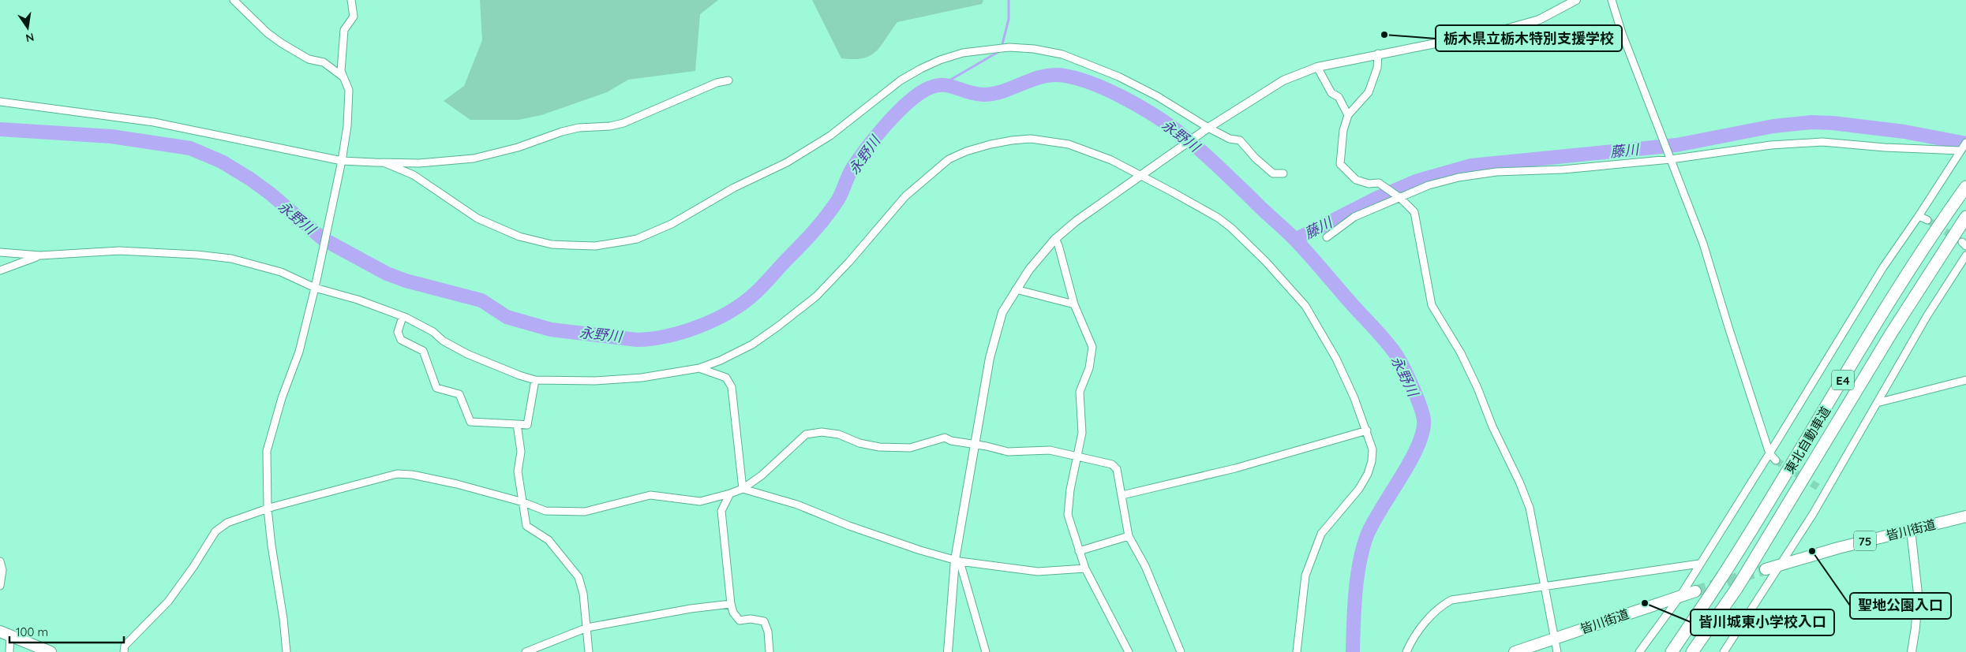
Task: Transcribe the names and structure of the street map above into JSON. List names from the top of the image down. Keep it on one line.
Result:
{"streets":{"highway":["E4","東北自動車道"],"main road":["皆川街道","75"]},"water":["永野川","藤川"],"places":["栃木県立栃木特別支援学校","聖地公園入口","皆川城東小学校入口"],"scale_bar":"100 m","north":"bottom"}
